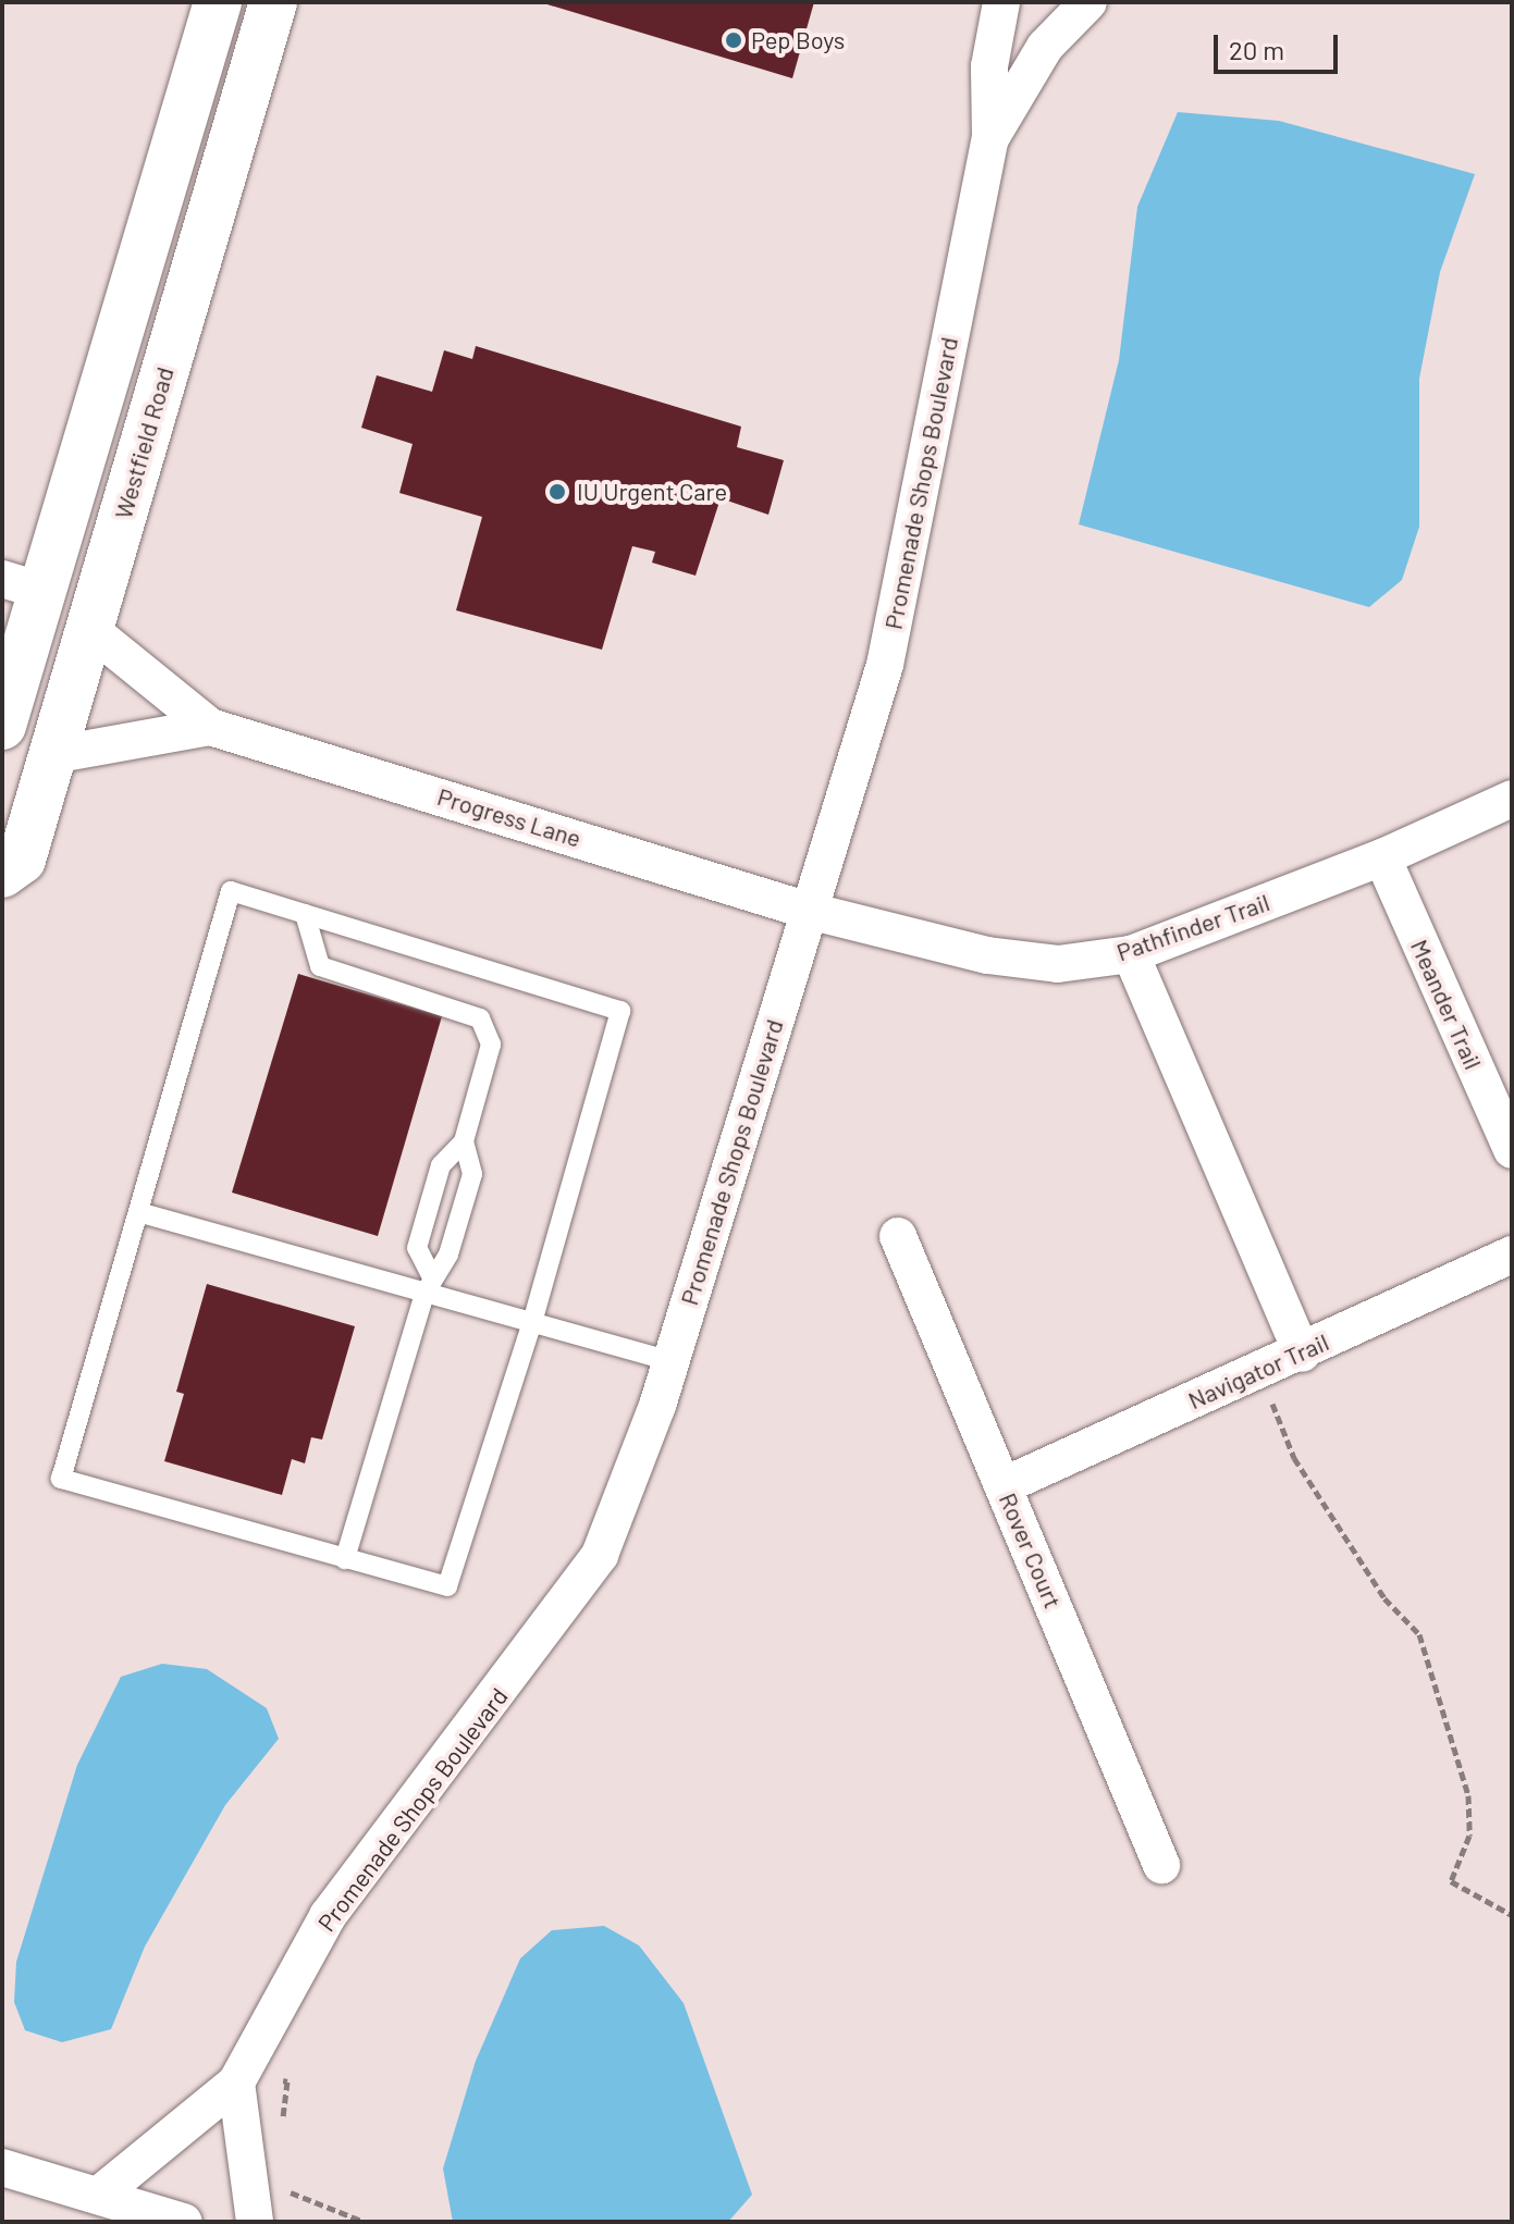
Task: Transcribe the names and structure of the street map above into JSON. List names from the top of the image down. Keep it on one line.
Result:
{"streets":{"main road":["Westfield Road"],"street":["Promenade Shops Boulevard","Progress Lane","Pathfinder Trail","Meander Trail","Navigator Trail","Rover Court"]},"crossings":[["Promenade Shops Boulevard","Progress Lane"],["Promenade Shops Boulevard","Pathfinder Trail"],["Progress Lane","Pathfinder Trail"],["Pathfinder Trail","Meander Trail"],["Navigator Trail","Rover Court"]],"places":["Pep Boys","IU Urgent Care"],"scale_bar":"20 m"}
